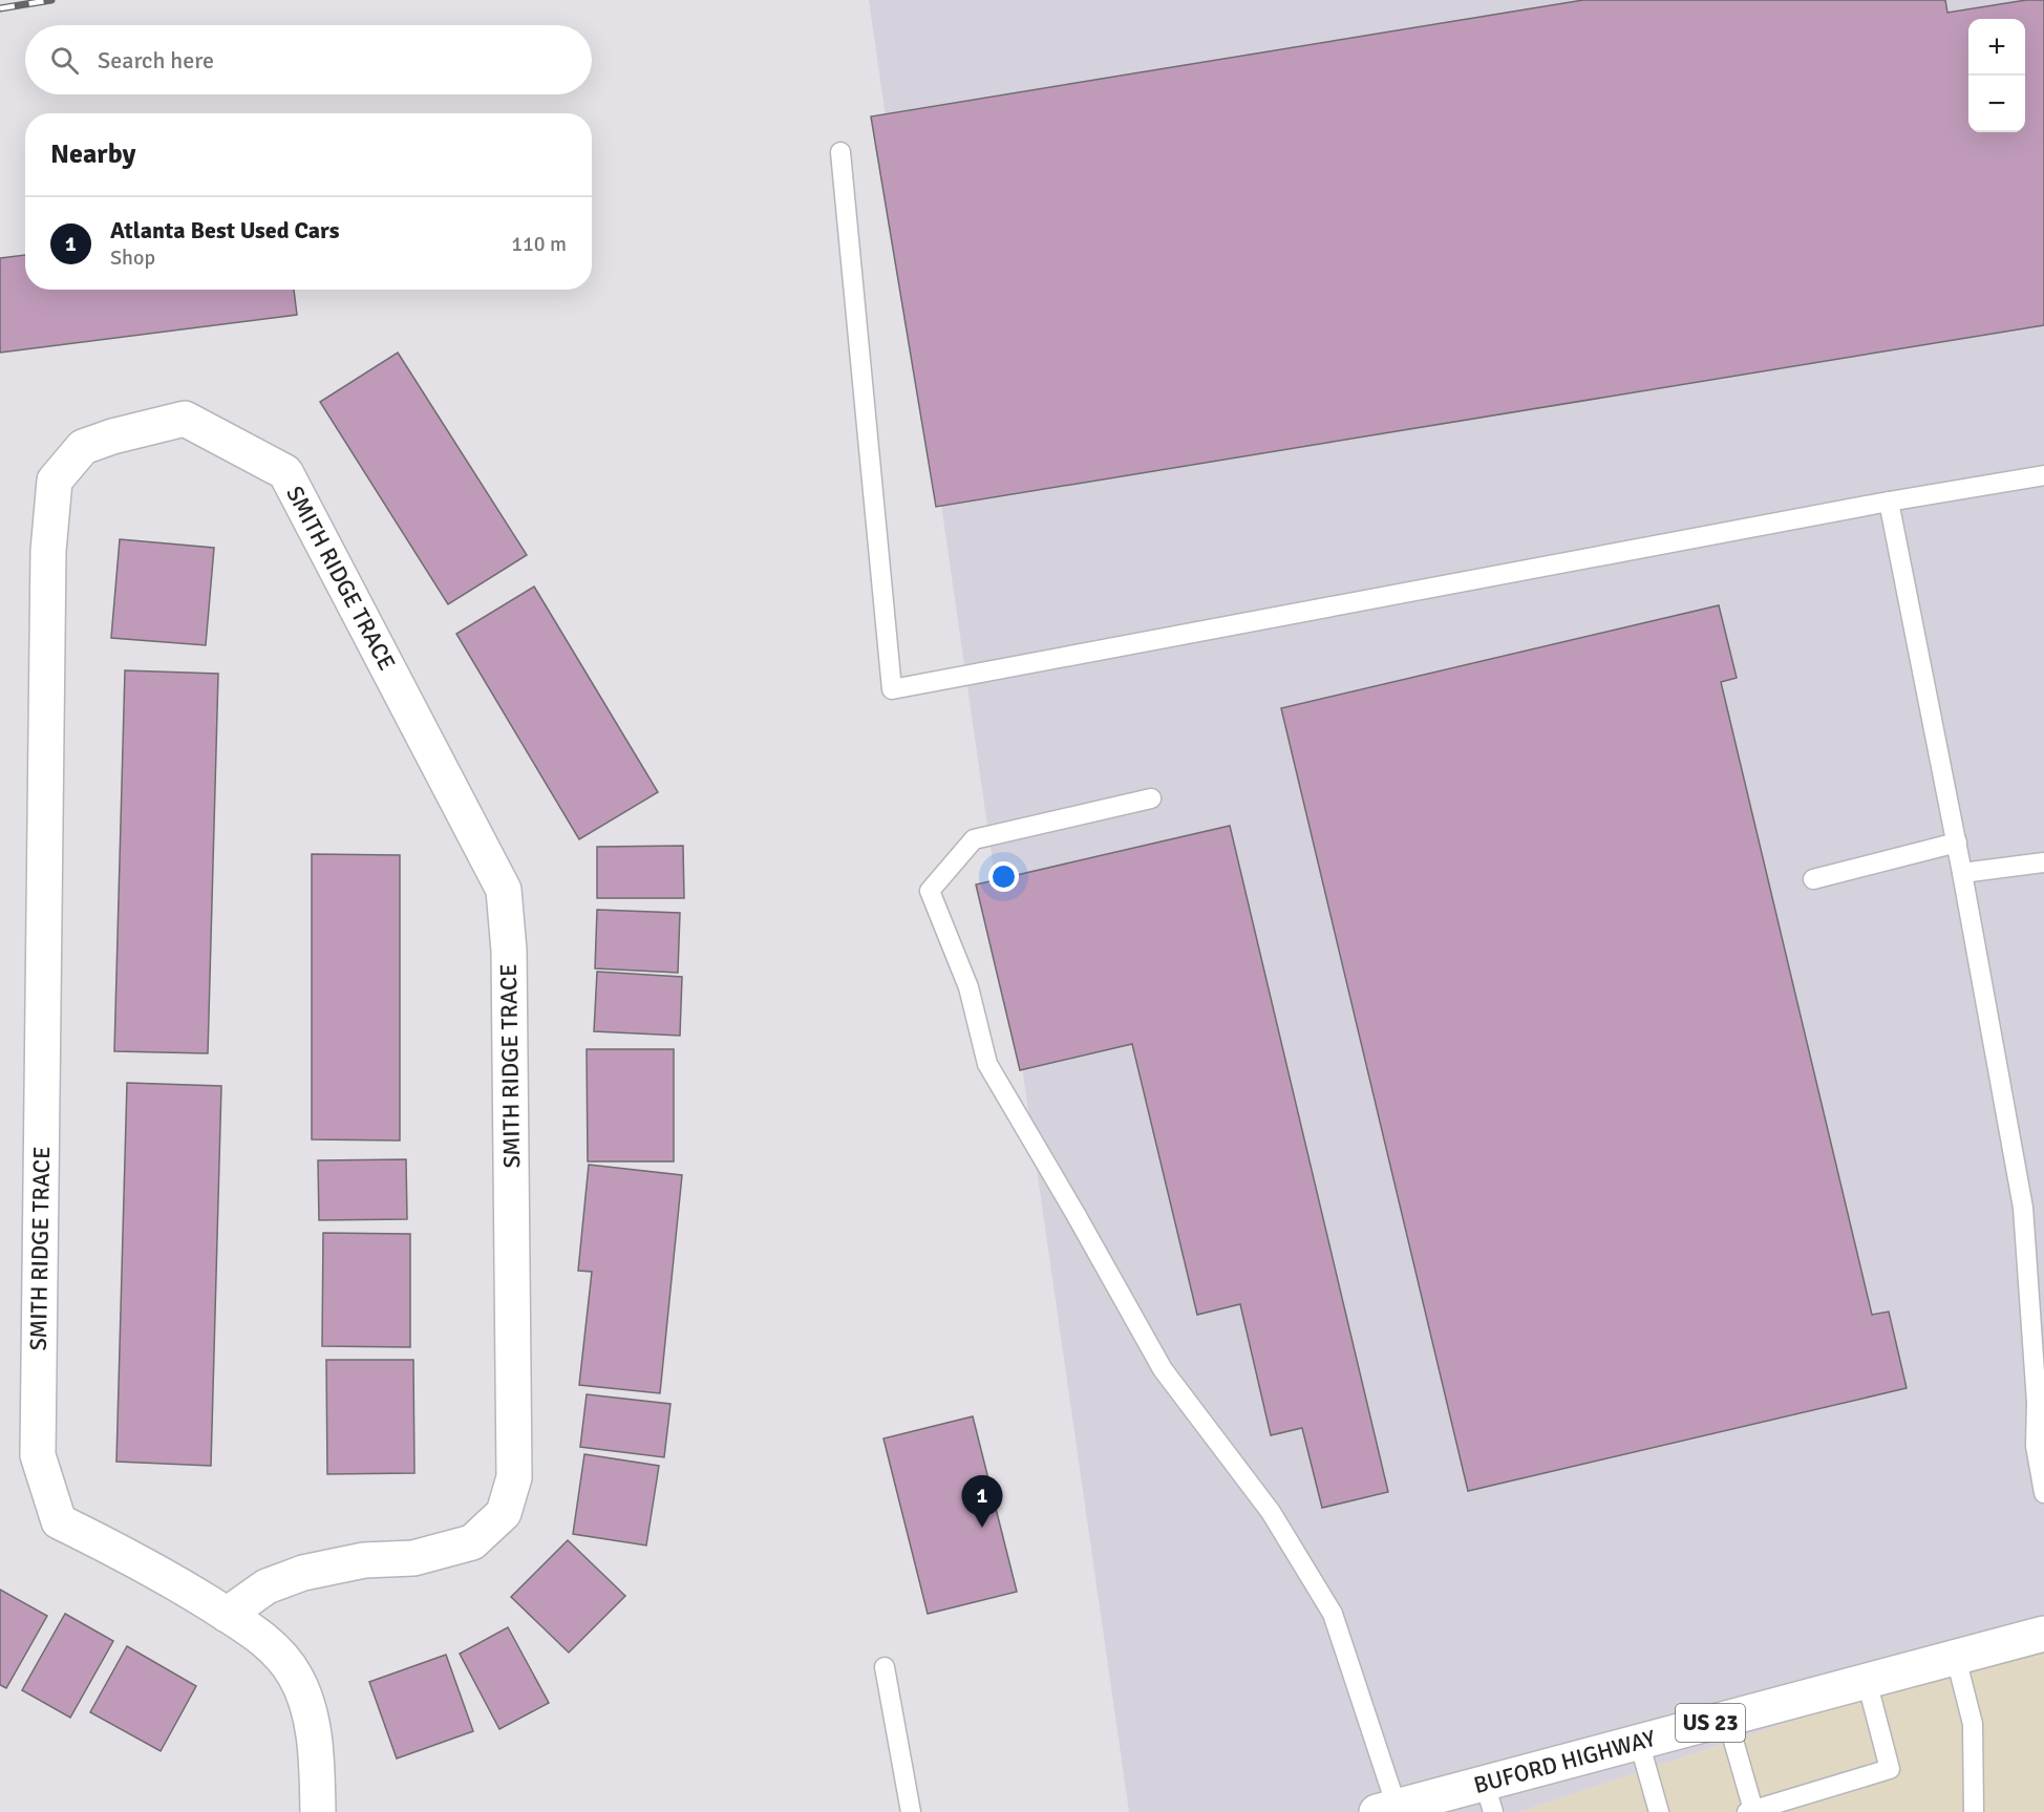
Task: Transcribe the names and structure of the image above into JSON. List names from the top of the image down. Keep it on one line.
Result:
{"streets":{"street":["SMITH RIDGE TRACE","US 23","BUFORD HIGHWAY"]},"page":{"map_buttons":["+","−"],"search":"Search here","heading":"Nearby","list":[{"mark":"1","name":"Atlanta Best Used Cars","note":"Shop","value":"110 m"}],"pins":"1"}}
